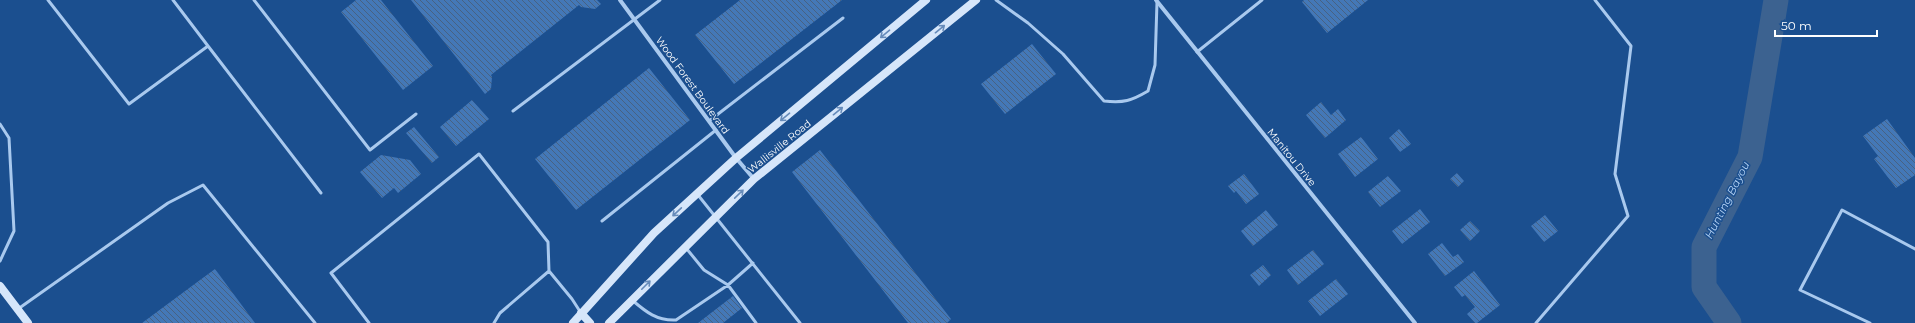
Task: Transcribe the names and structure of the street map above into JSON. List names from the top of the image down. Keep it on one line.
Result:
{"streets":{"main road":["Wallisville Road"],"street":["Wood Forest Boulevard","Manitou Drive"]},"crossings":[["Wood Forest Boulevard","Wallisville Road"]],"water":["Hunting Bayou"],"scale_bar":"50 m"}
